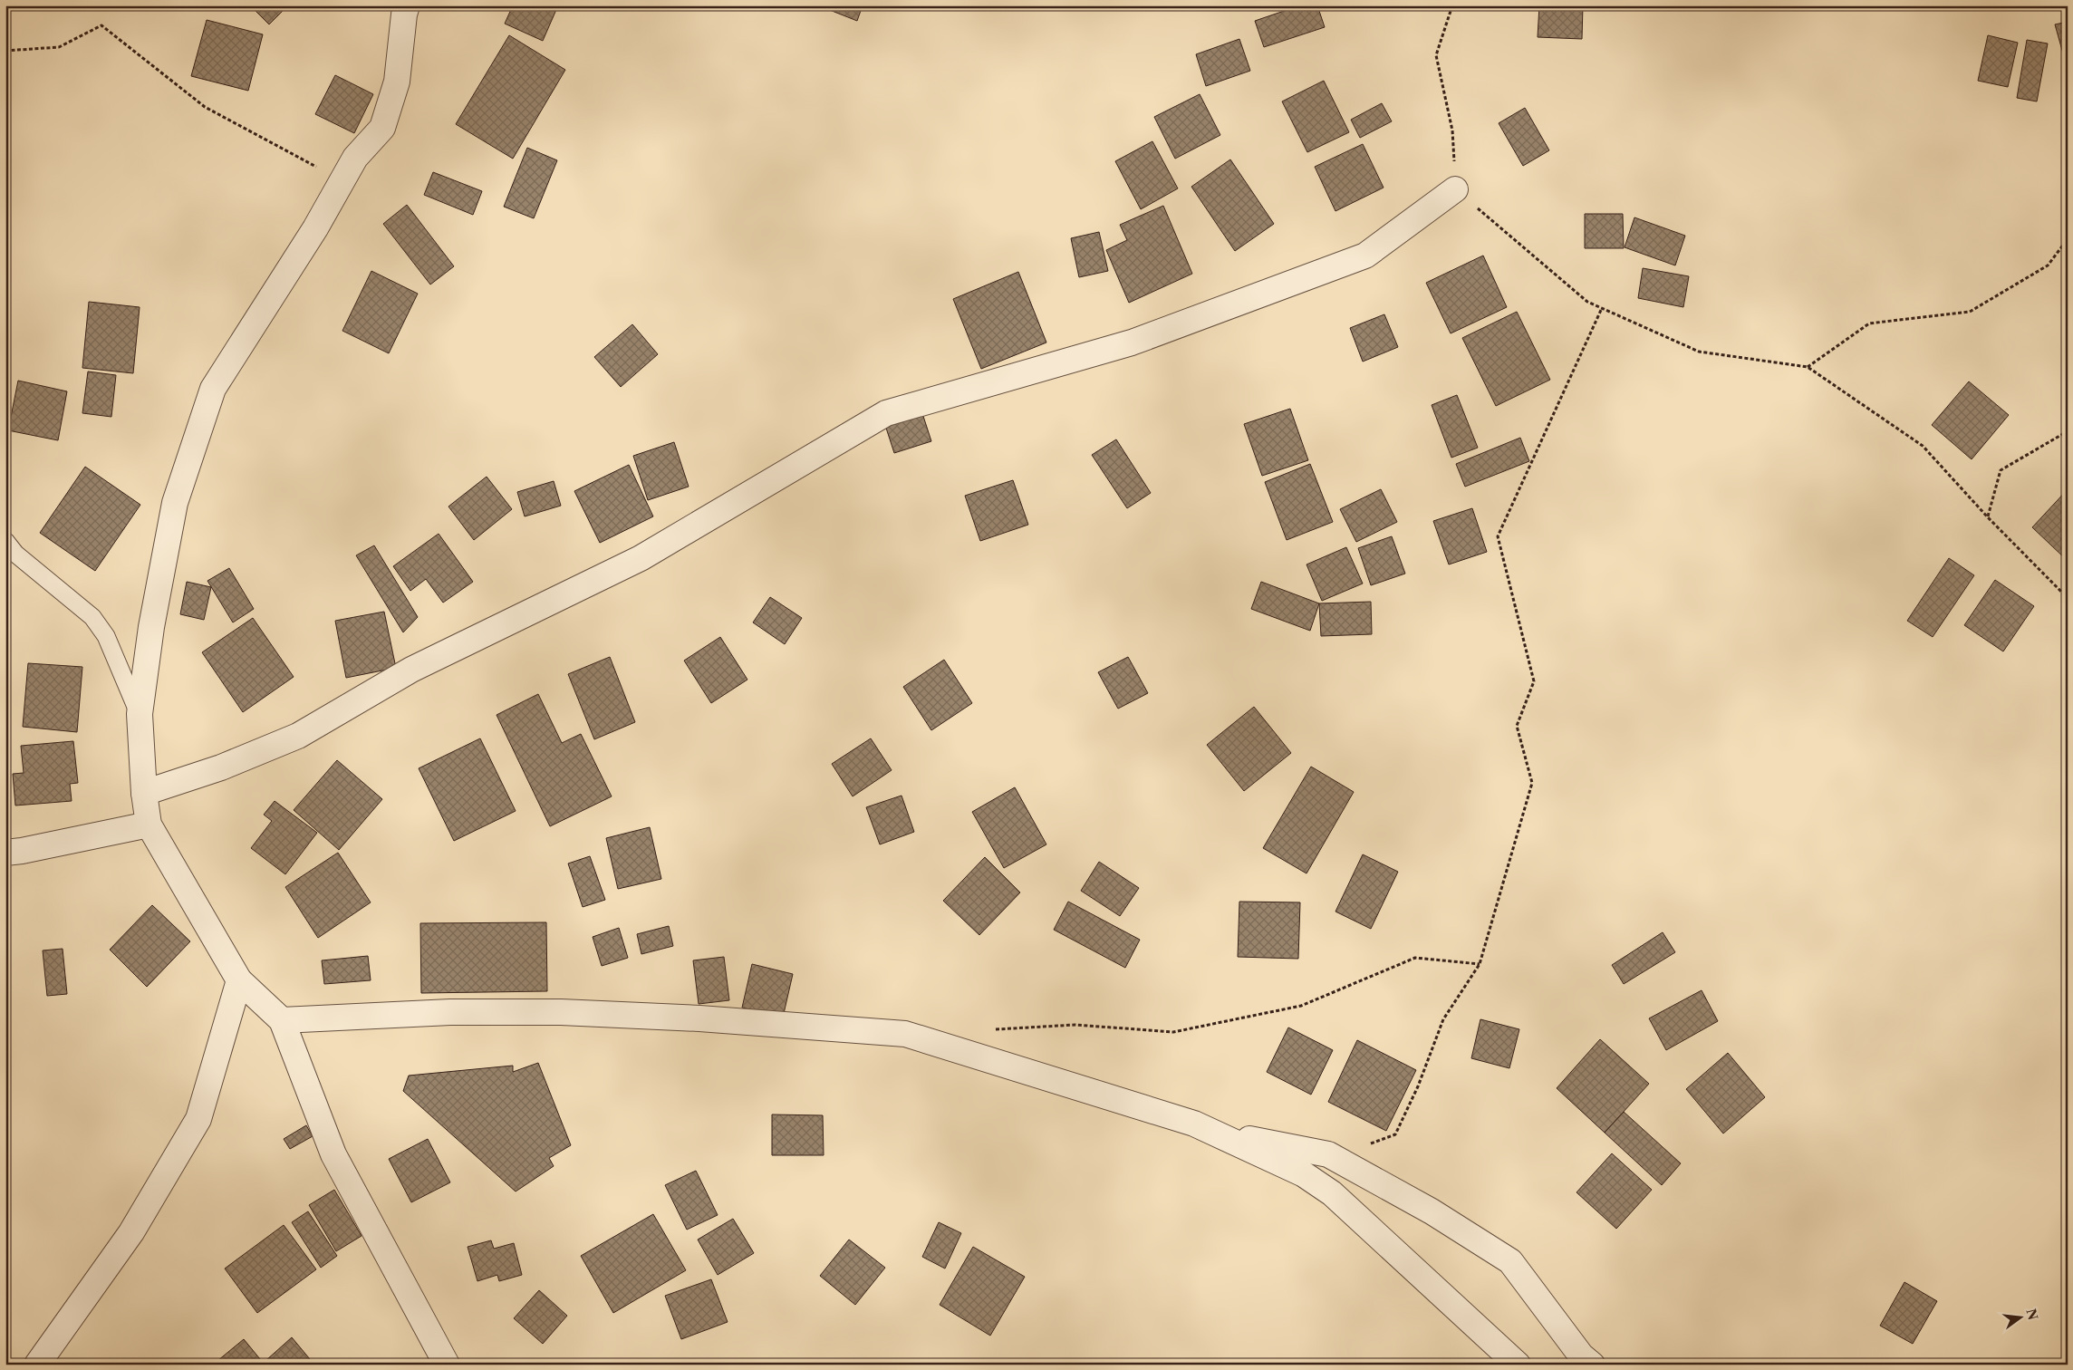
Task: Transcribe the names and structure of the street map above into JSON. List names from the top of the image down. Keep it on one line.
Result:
{"north":"right"}
